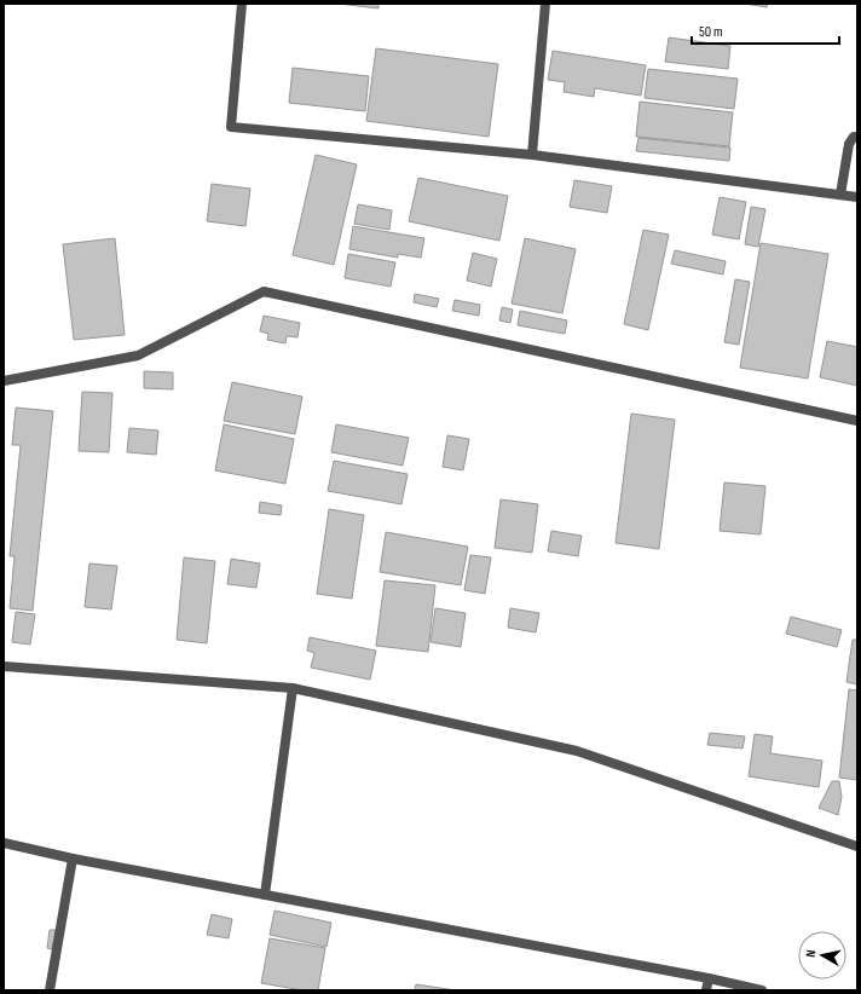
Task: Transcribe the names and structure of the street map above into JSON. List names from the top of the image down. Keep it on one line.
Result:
{"scale_bar":"50 m","north":"left"}
